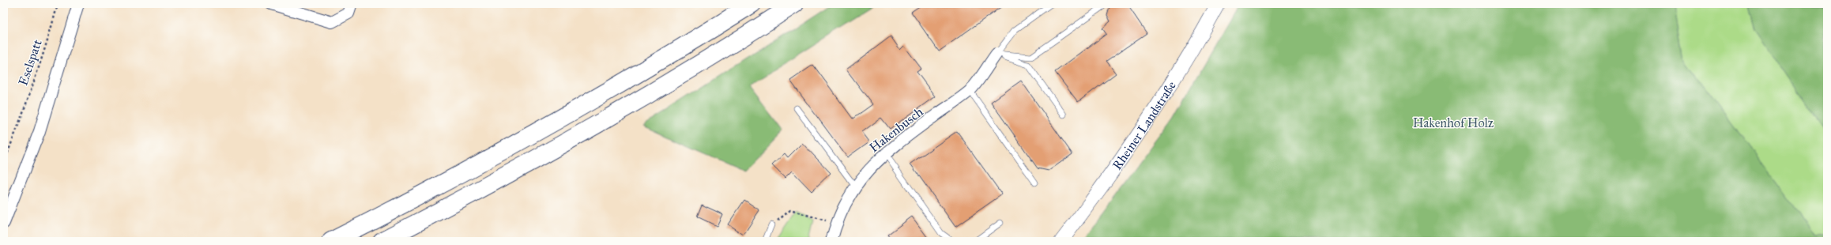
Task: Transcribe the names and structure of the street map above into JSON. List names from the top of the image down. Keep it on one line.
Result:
{"streets":{"street":["Rheiner Landstraße","Hakenbusch"],"path":["Eselspatt"]},"parks":["Hakenhof Holz"]}
